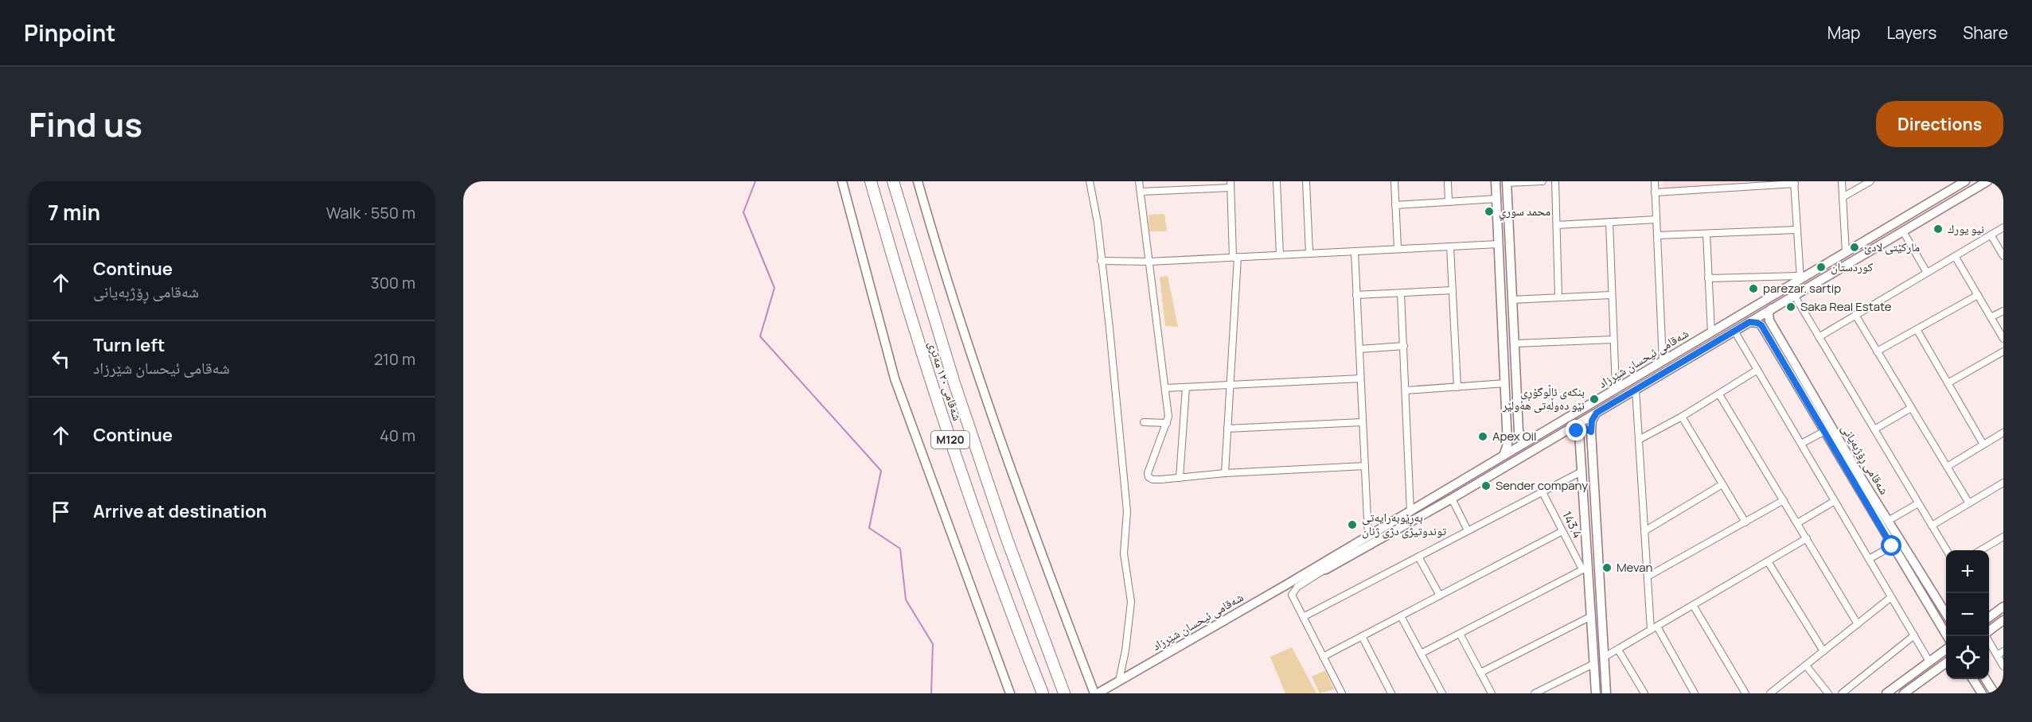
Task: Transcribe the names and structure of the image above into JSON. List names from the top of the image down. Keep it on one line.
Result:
{"streets":{"highway":["شەقامی ١٢٠ مەتری","M120"],"street":["شەقامی ئیحسان شێرزاد","شەقامی ڕۆژبەیانی","143.4"]},"places":["محمد سوري","نيو يورك","مارکێتی لادێ","كوردستان","parezar. sartip","Saka Real Estate","بنکەی ئاڵوگۆڕی نێو دەوڵەتی هەولێر","Apex Oil","Sender company","بەڕێوبەرایەتی توندوتیژی دژی ژنان","Mevan"],"page":{"header":"Pinpoint","nav":["Map","Layers","Share"],"title":"Find us","buttons":"Directions","heading":["7 min","Walk · 550 m"],"list":[["Continue","شەقامی ڕۆژبەیانی","300 m"],["Turn left","شەقامی ئیحسان شێرزاد","210 m"],["Continue","40 m"],"Arrive at destination"],"map_buttons":["+","−"]}}
